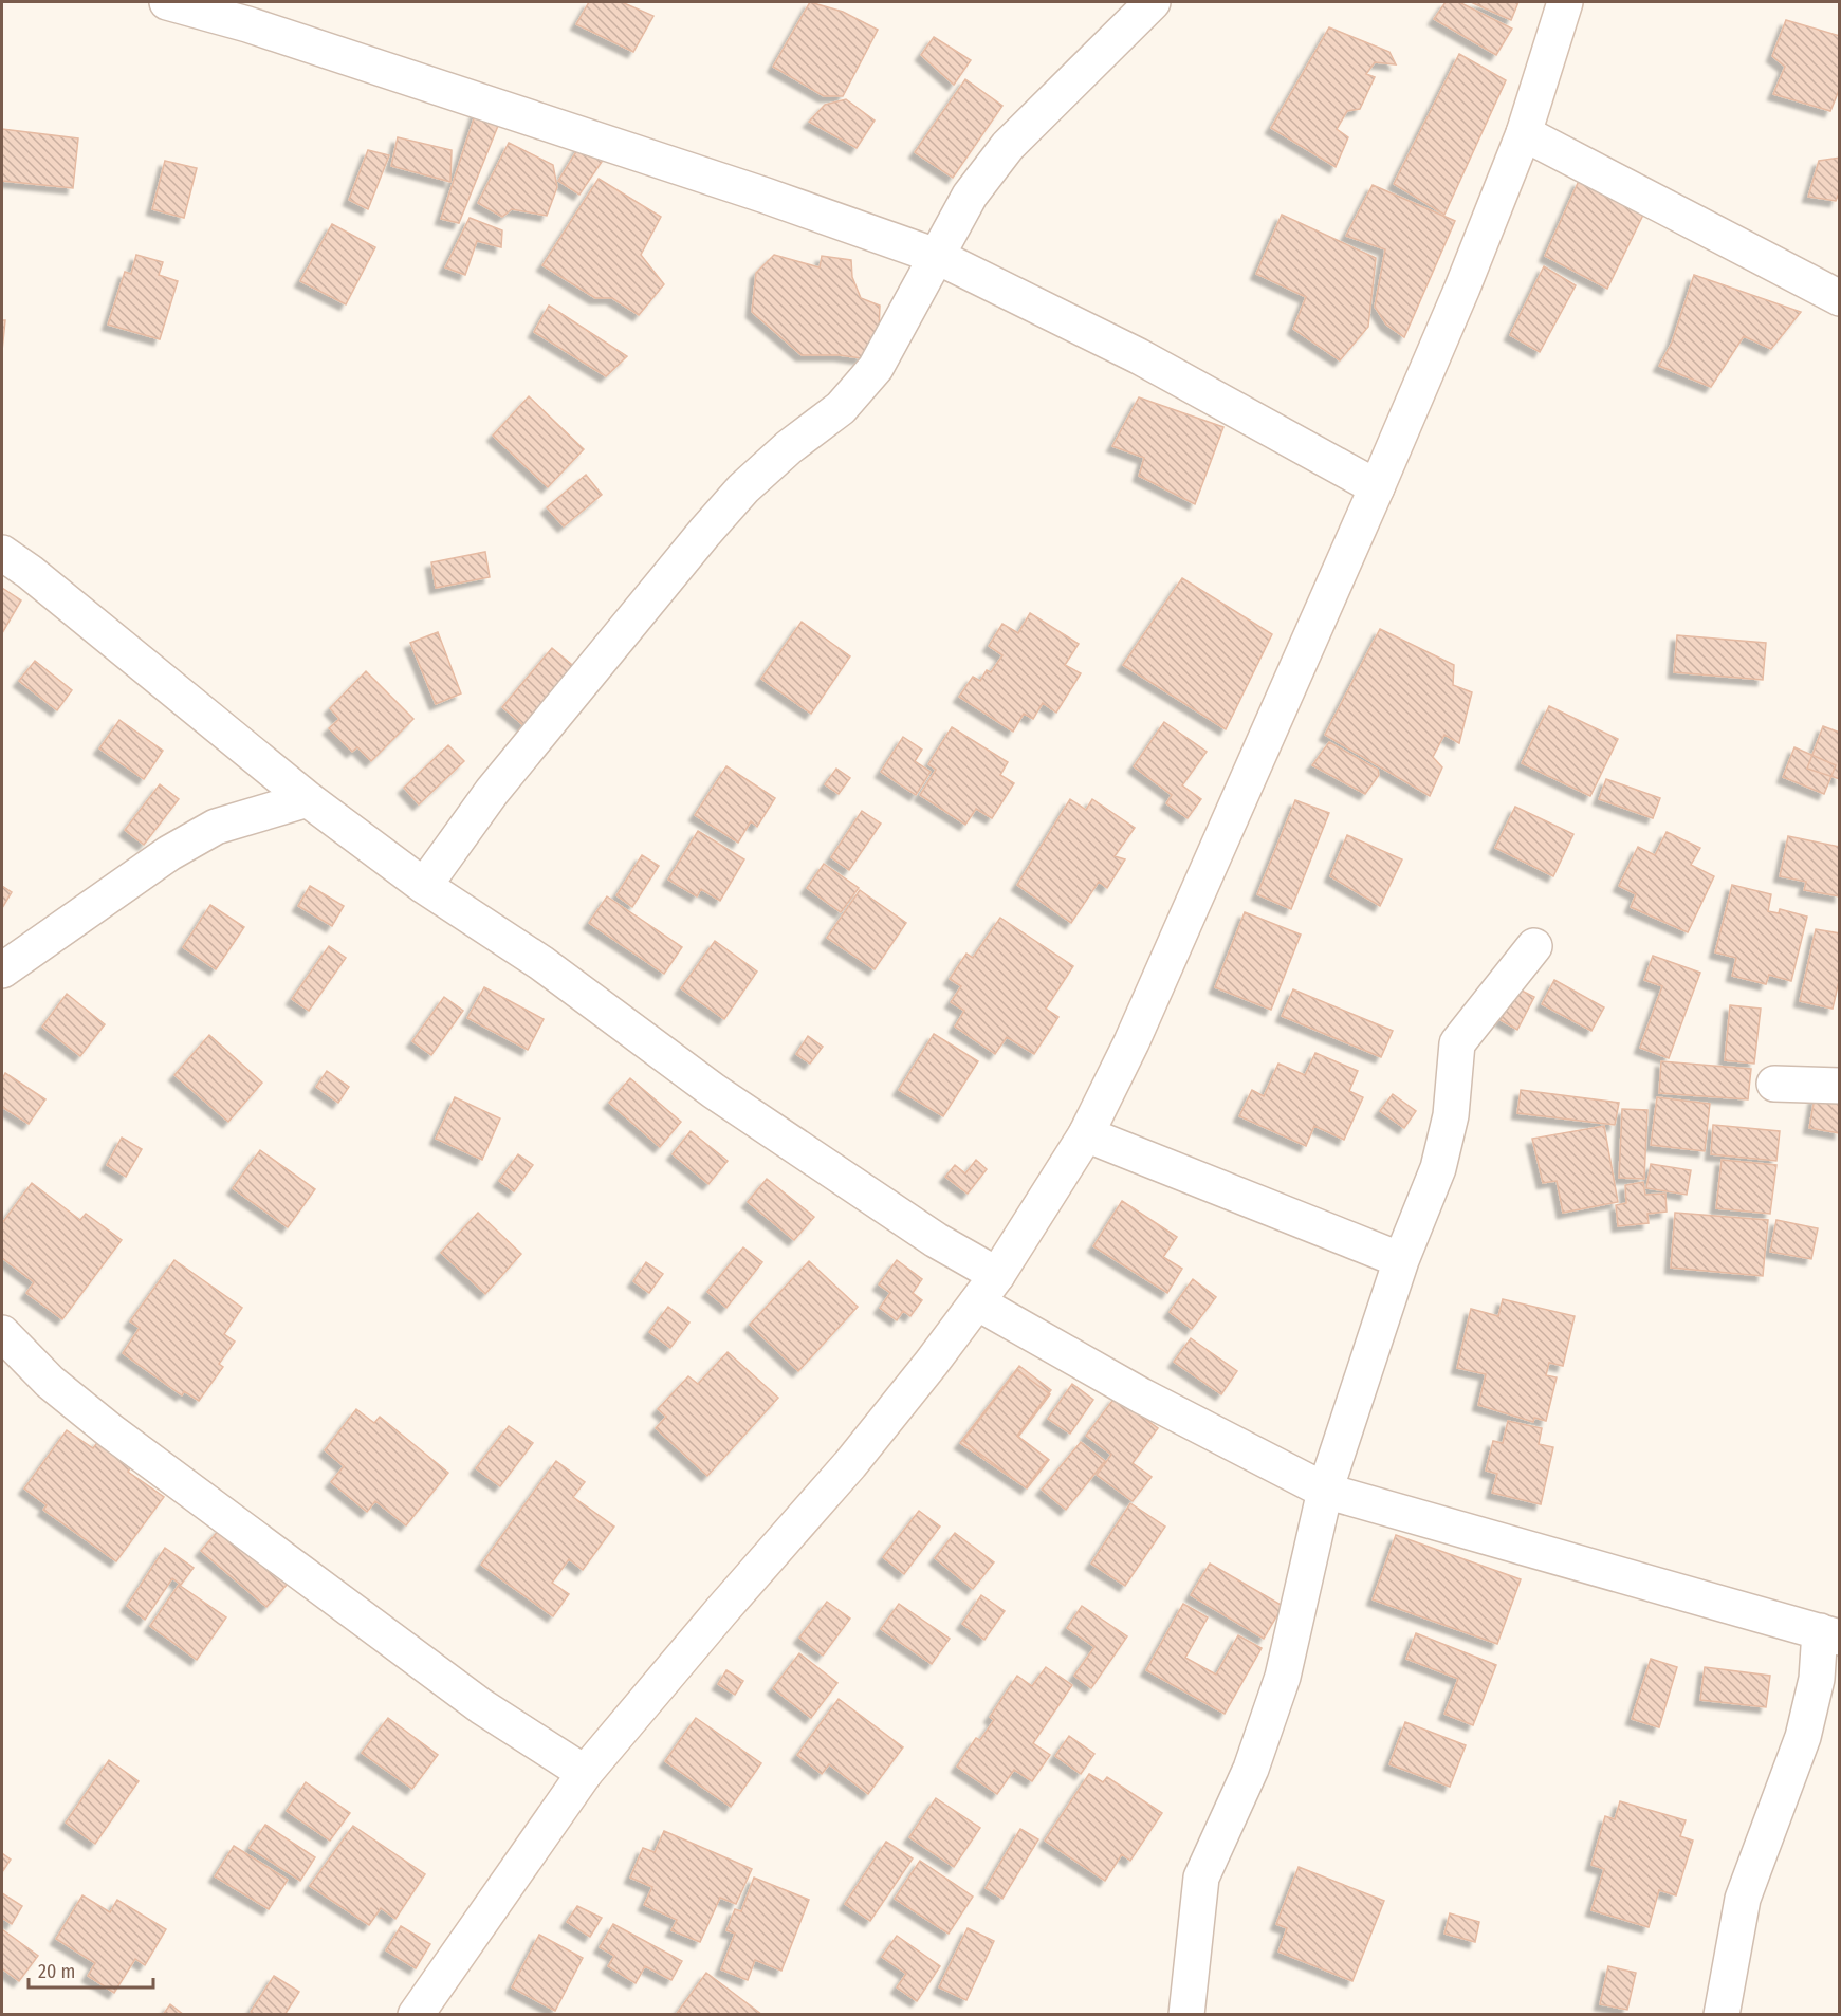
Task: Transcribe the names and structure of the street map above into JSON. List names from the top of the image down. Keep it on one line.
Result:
{"scale_bar":"20 m"}
